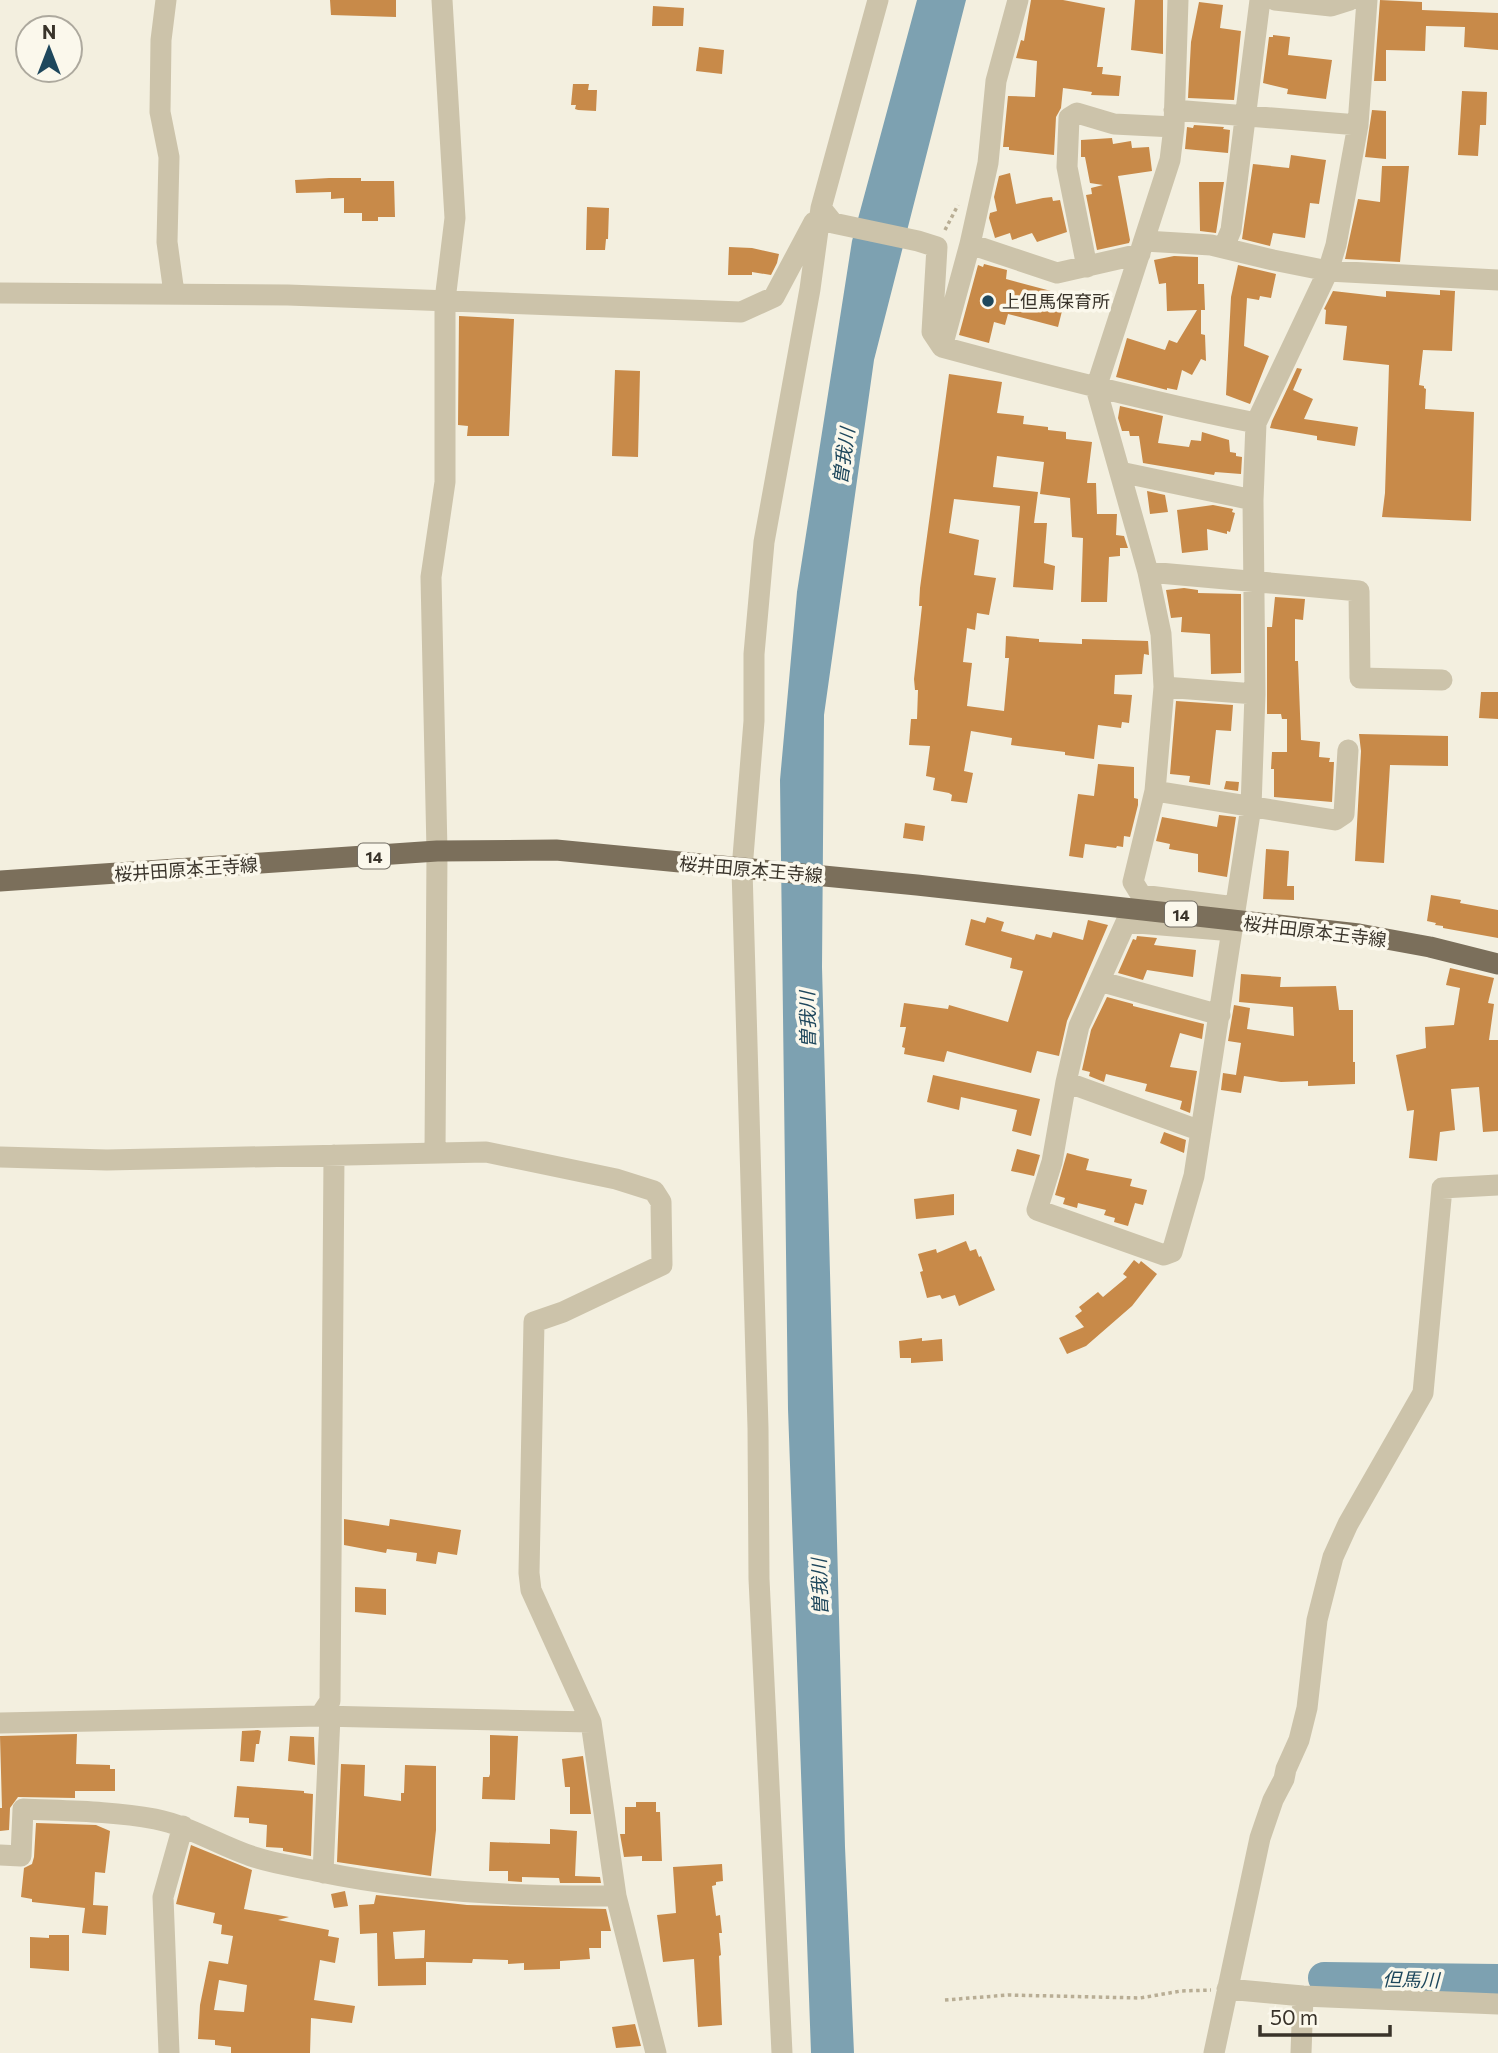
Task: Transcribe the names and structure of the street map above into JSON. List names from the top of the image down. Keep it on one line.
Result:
{"streets":{"main road":["14","桜井田原本王寺線"]},"water":["曽我川","但馬川"],"places":["上但馬保育所"],"scale_bar":"50 m","north":"top"}
